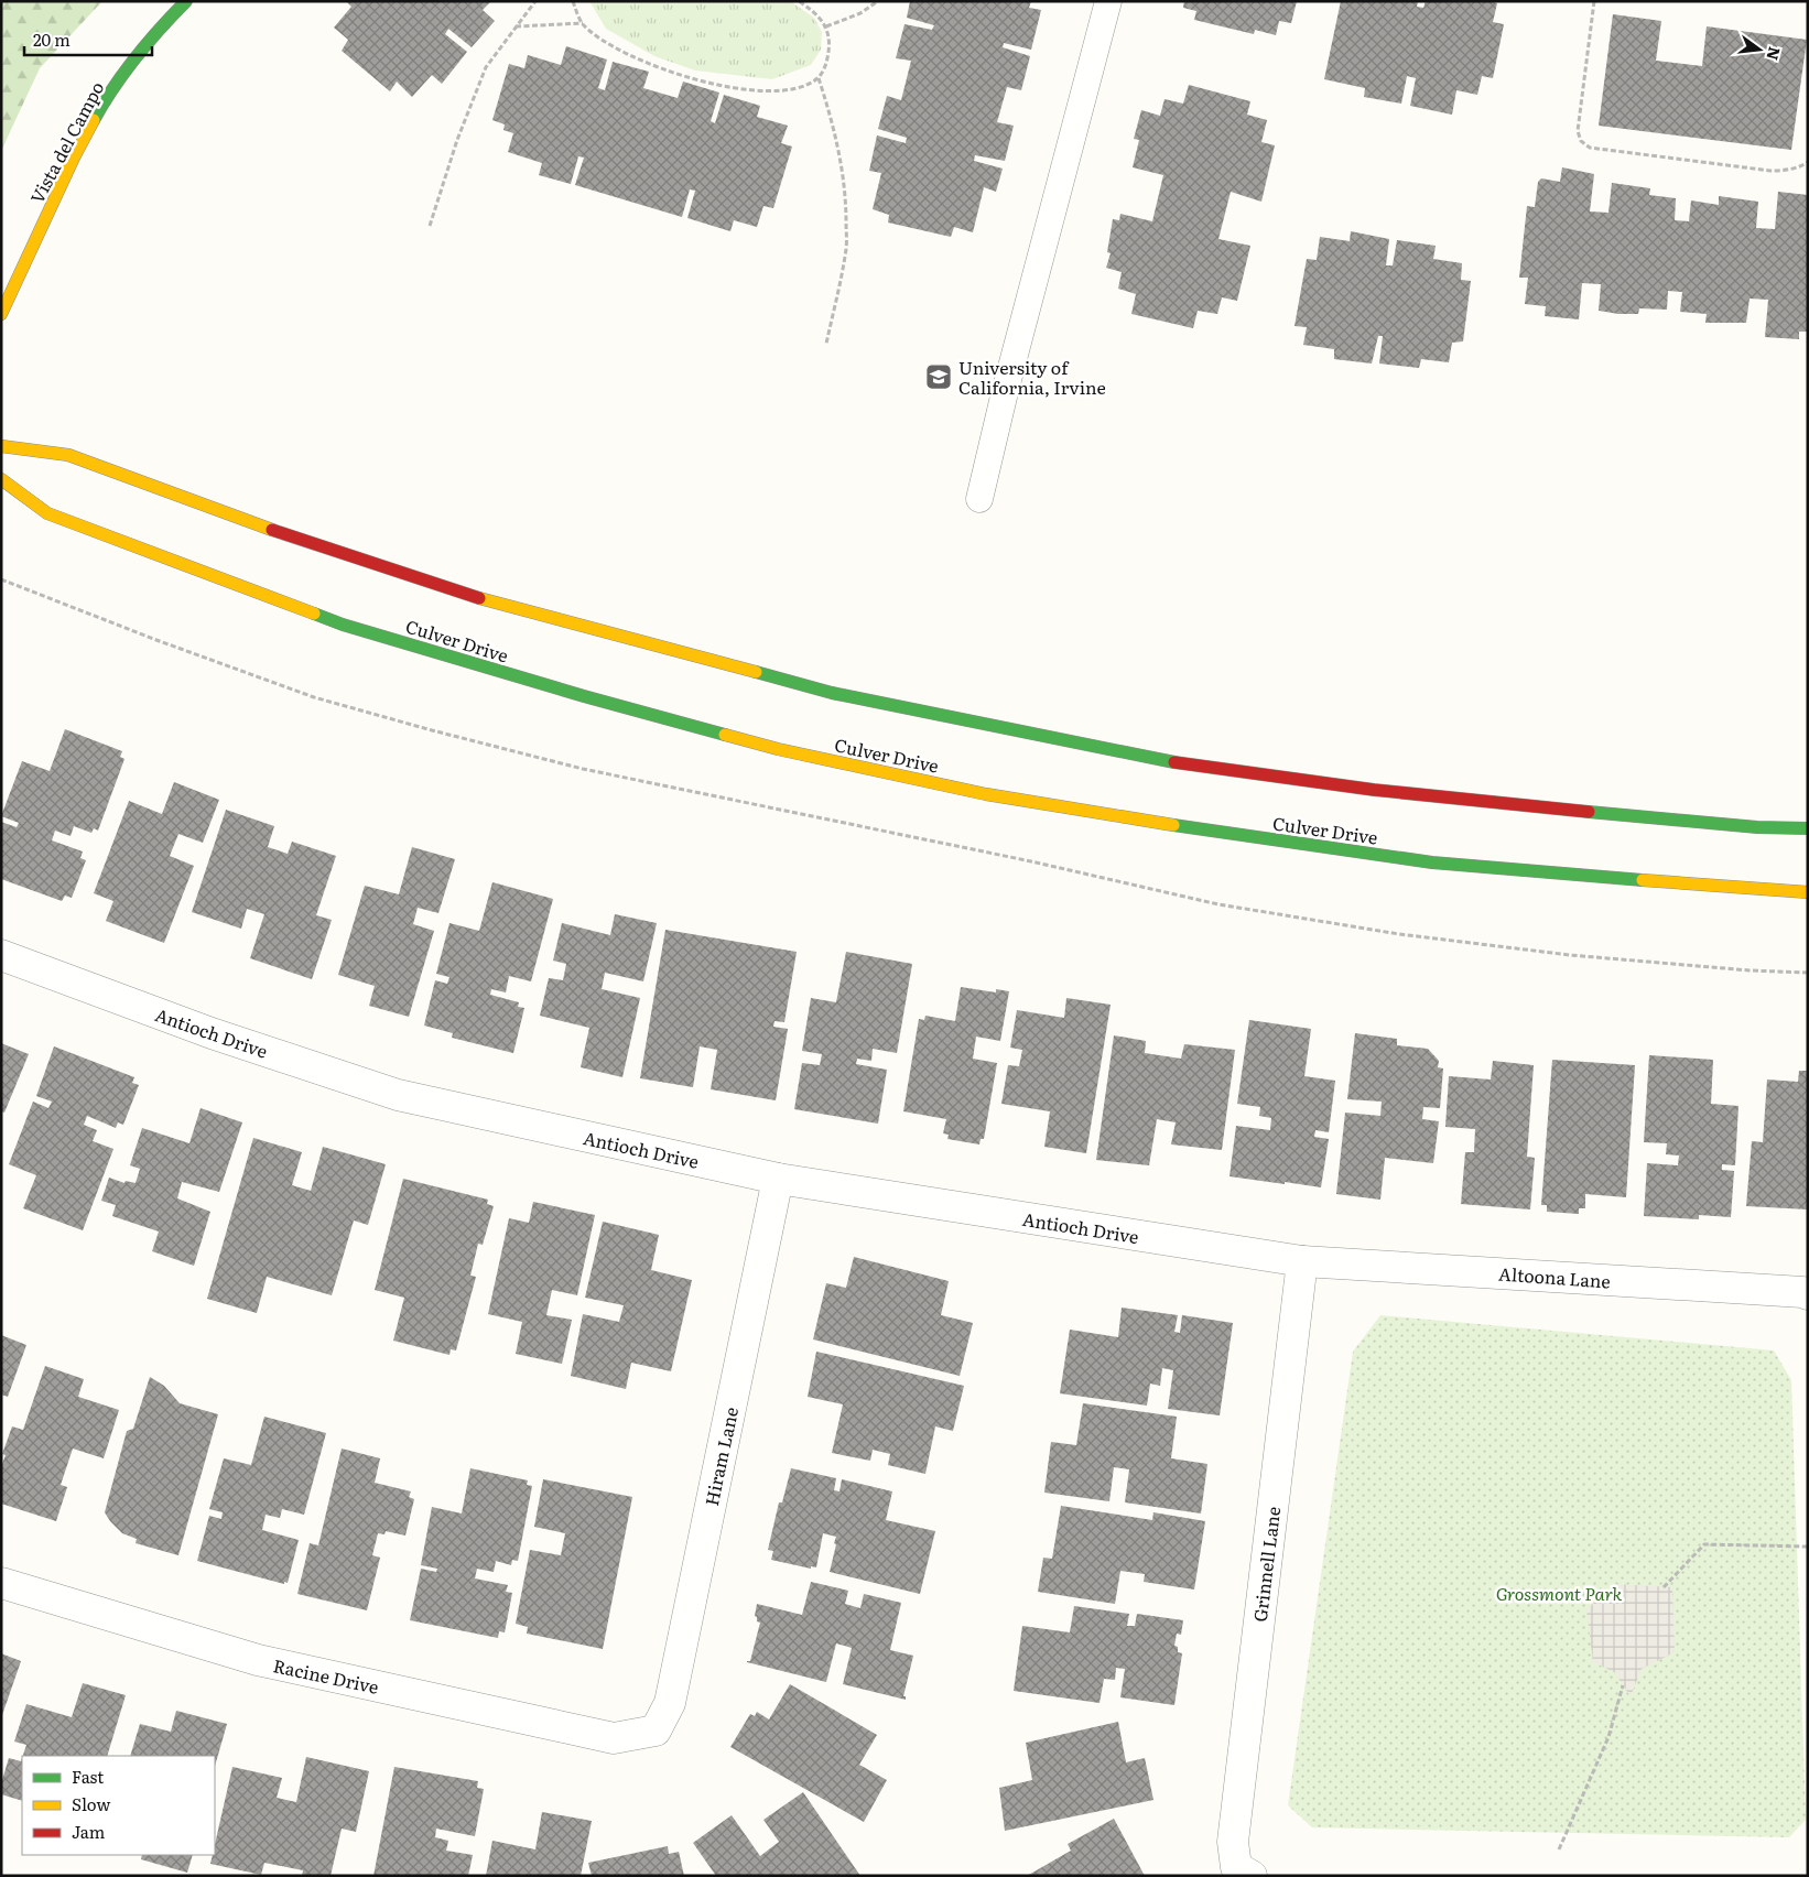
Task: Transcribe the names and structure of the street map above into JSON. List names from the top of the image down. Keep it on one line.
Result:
{"streets":{"main road":["Vista del Campo","Culver Drive"],"street":["Antioch Drive","Altoona Lane","Hiram Lane","Grinnell Lane","Racine Drive"]},"crossings":[["Antioch Drive","Altoona Lane"],["Antioch Drive","Hiram Lane"],["Antioch Drive","Grinnell Lane"],["Altoona Lane","Grinnell Lane"],["Hiram Lane","Racine Drive"]],"parks":["Grossmont Park"],"places":{"school or university":["University of California, Irvine"]},"legend":["Fast","Slow","Jam"],"scale_bar":"20 m","north":"right"}
